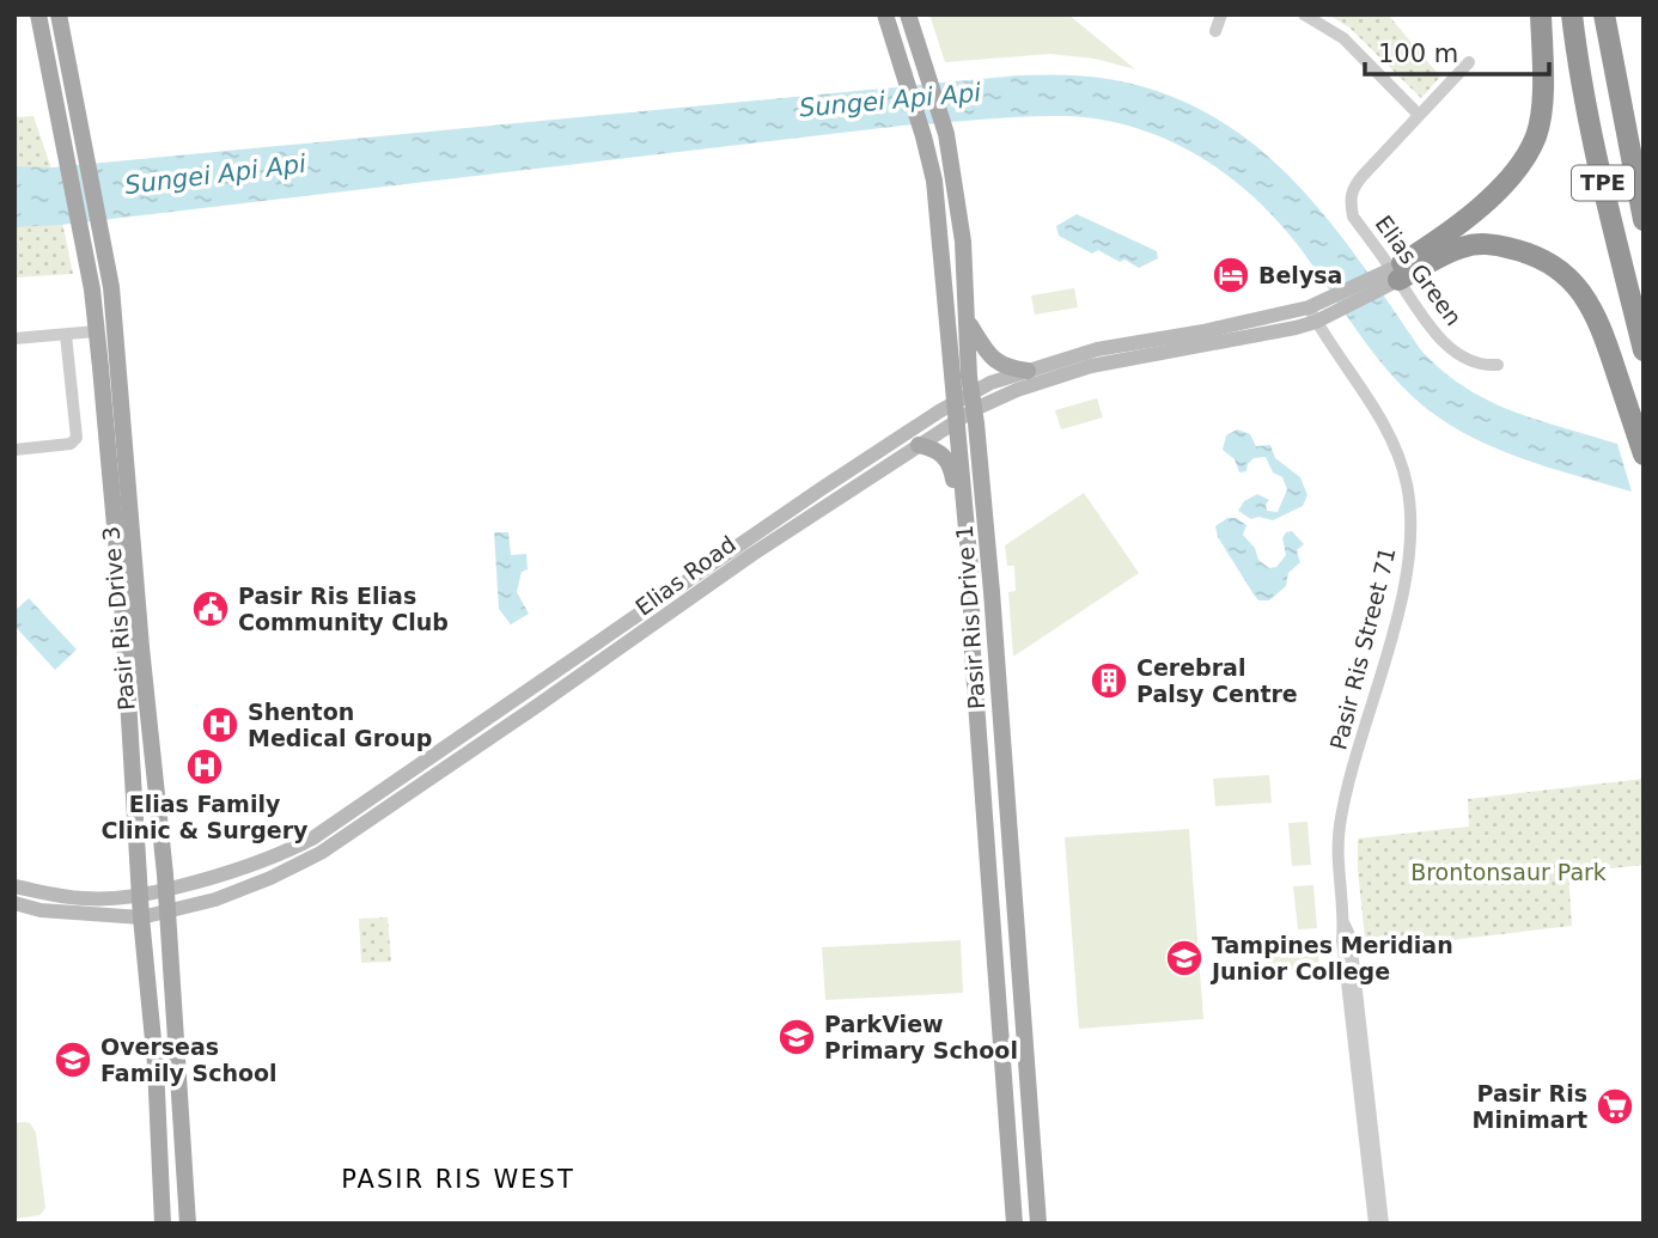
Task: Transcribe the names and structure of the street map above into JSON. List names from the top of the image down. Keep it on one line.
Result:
{"streets":{"highway":["TPE"],"main road":["Elias Road","Pasir Ris Drive 1","Pasir Ris Drive 3"],"street":["Elias Green","Pasir Ris Street 71"]},"crossings":[["Elias Green","Elias Road"],["Elias Road","Pasir Ris Drive 1"],["Elias Road","Pasir Ris Drive 3"],["Elias Road","Pasir Ris Street 71"]],"districts":["PASIR RIS WEST"],"water":["Sungei Api Api"],"parks":["Brontonsaur Park"],"places":{"hotel":["Belysa"],"public building":["Pasir Ris Elias Community Club"],"building":["Cerebral Palsy Centre"],"hospital":["Shenton Medical Group","Elias Family Clinic & Surgery"],"school or university":["Tampines Meridian Junior College","ParkView Primary School","Overseas Family School"],"supermarket":["Pasir Ris Minimart"]},"scale_bar":"100 m"}
